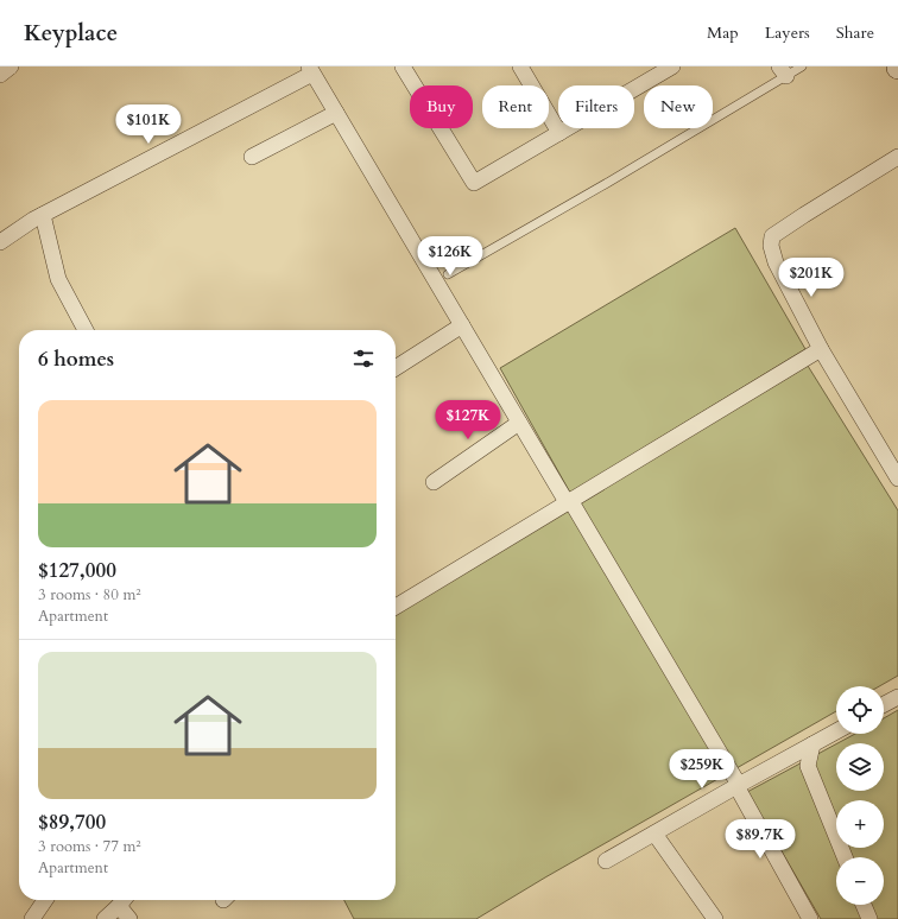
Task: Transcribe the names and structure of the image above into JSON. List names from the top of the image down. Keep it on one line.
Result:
{"page":{"header":"Keyplace","nav":["Map","Layers","Share"],"chip":["Buy","Rent","Filters","New"],"price":["$101K","$126K","$201K","$127K","$259K","$89.7K"],"heading":"6 homes","list":[{"name":"$127,000","note":"3 rooms · 80 m² · Apartment"},{"name":"$89,700","note":"3 rooms · 77 m² · Apartment"}],"map_buttons":["+","−"]}}
